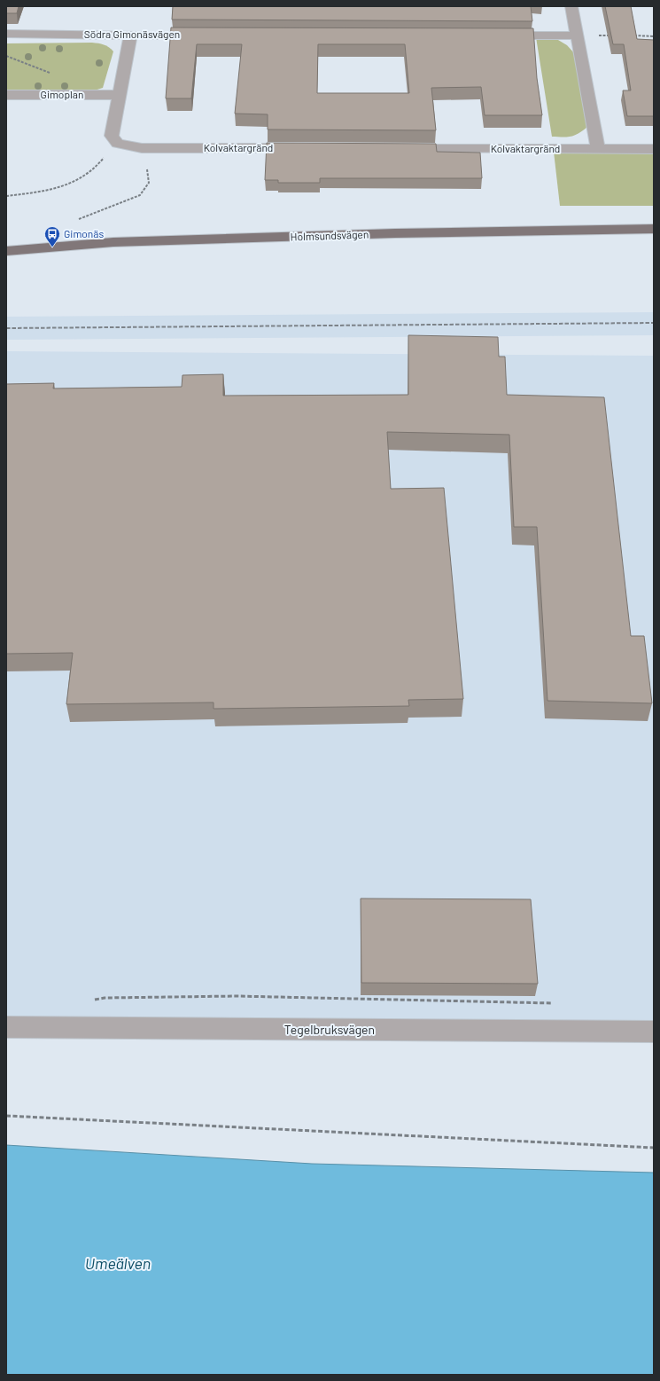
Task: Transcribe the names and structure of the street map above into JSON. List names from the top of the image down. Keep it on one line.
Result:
{"streets":{"main road":["Holmsundsvägen"],"street":["Södra Gimonäsvägen","Gimoplan","Kolvaktargränd","Tegelbruksvägen"]},"water":["Umeälven"],"places":{"bus stop":["Gimonäs"]}}
